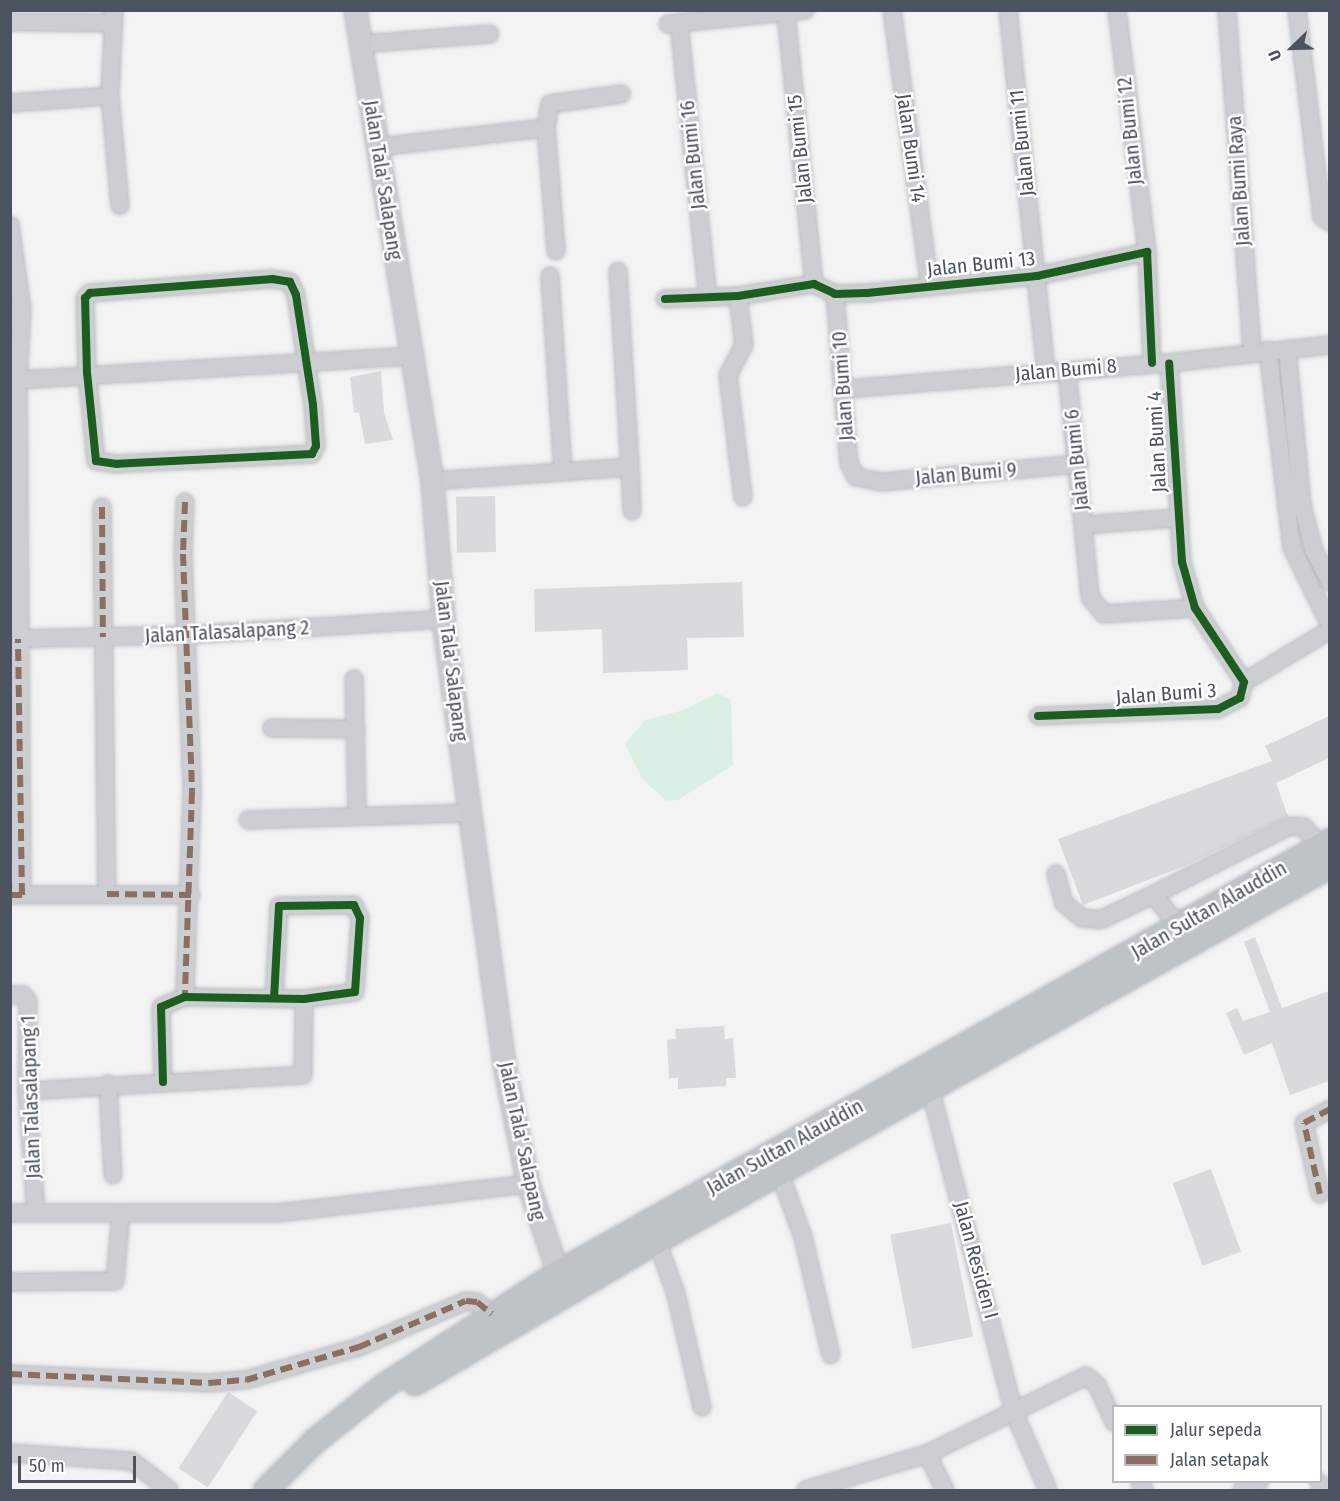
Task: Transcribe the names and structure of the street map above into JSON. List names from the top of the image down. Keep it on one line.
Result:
{"streets":{"highway":["Jalan Sultan Alauddin"],"main road":["Jalan Tala' Salapang"],"street":["Jalan Bumi 12","Jalan Bumi 11","Jalan Bumi 14","Jalan Bumi 15","Jalan Bumi 16","Jalan Bumi Raya","Jalan Bumi 13","Jalan Bumi 8","Jalan Bumi 10","Jalan Bumi 4","Jalan Bumi 6","Jalan Bumi 9","Jalan Talasalapang 2","Jalan Bumi 3","Jalan Talasalapang 1","Jalan Residen I"]},"crossings":[["Jalan Bumi 12","Jalan Bumi 13"],["Jalan Bumi 11","Jalan Bumi 13"],["Jalan Bumi 11","Jalan Bumi 8"],["Jalan Bumi 14","Jalan Bumi 13"],["Jalan Bumi 15","Jalan Bumi 16"],["Jalan Tala' Salapang","Jalan Talasalapang 2"],["Jalan Tala' Salapang","Jalan Sultan Alauddin"],["Jalan Bumi Raya","Jalan Bumi 8"],["Jalan Bumi 13","Jalan Bumi 10"],["Jalan Bumi 8","Jalan Bumi 10"],["Jalan Bumi 8","Jalan Bumi 4"],["Jalan Bumi 8","Jalan Bumi 6"],["Jalan Bumi 10","Jalan Bumi 9"],["Jalan Bumi 4","Jalan Bumi 6"],["Jalan Bumi 4","Jalan Bumi 3"],["Jalan Bumi 6","Jalan Bumi 9"],["Jalan Bumi 6","Jalan Bumi 3"],["Jalan Sultan Alauddin","Jalan Residen I"]],"legend":["Jalur sepeda","Jalan setapak"],"scale_bar":"50 m","north":"bottom left"}
